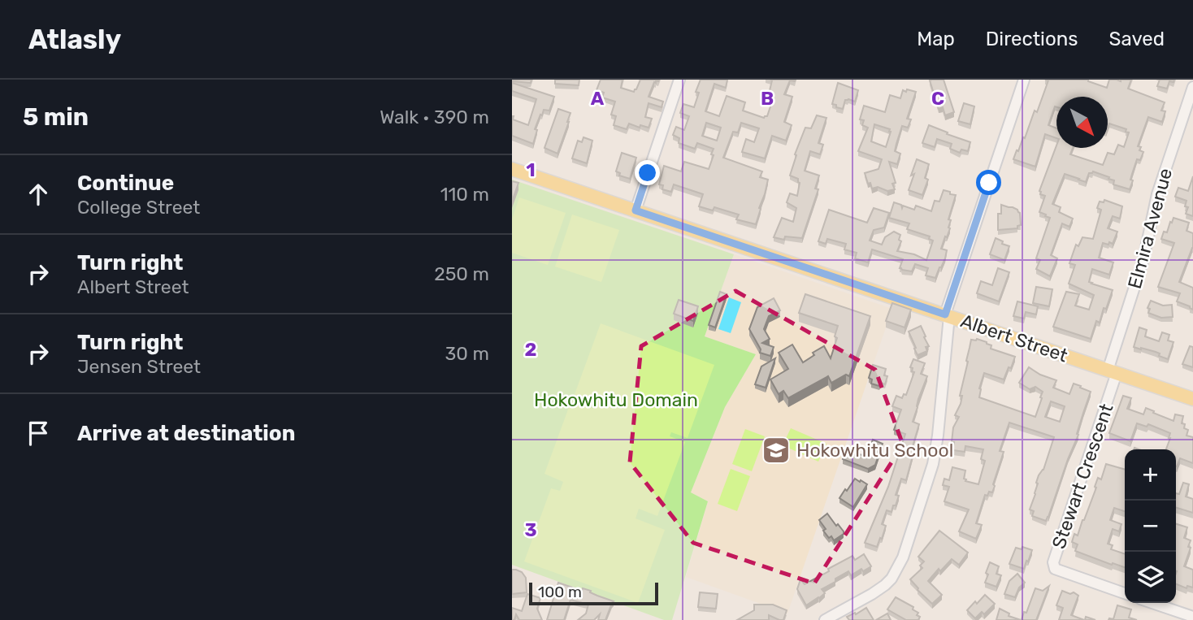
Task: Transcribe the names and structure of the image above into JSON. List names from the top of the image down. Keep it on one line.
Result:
{"streets":{"main road":["Albert Street"],"street":["Elmira Avenue","Stewart Crescent"]},"crossings":[["Elmira Avenue","Albert Street"],["Elmira Avenue","Stewart Crescent"],["Albert Street","Stewart Crescent"]],"parks":["Hokowhitu Domain"],"places":{"school or university":["Hokowhitu School"]},"scale_bar":"100 m","north":"bottom right","page":{"header":"Atlasly","nav":["Map","Directions","Saved"],"heading":["5 min","Walk · 390 m"],"list":[["Continue","College Street","110 m"],["Turn right","Albert Street","250 m"],["Turn right","Jensen Street","30 m"],"Arrive at destination"],"map_buttons":["+","−"],"scale":"100 m"},"grid":{"columns":["A","B","C"],"rows":["1","2","3"]}}
